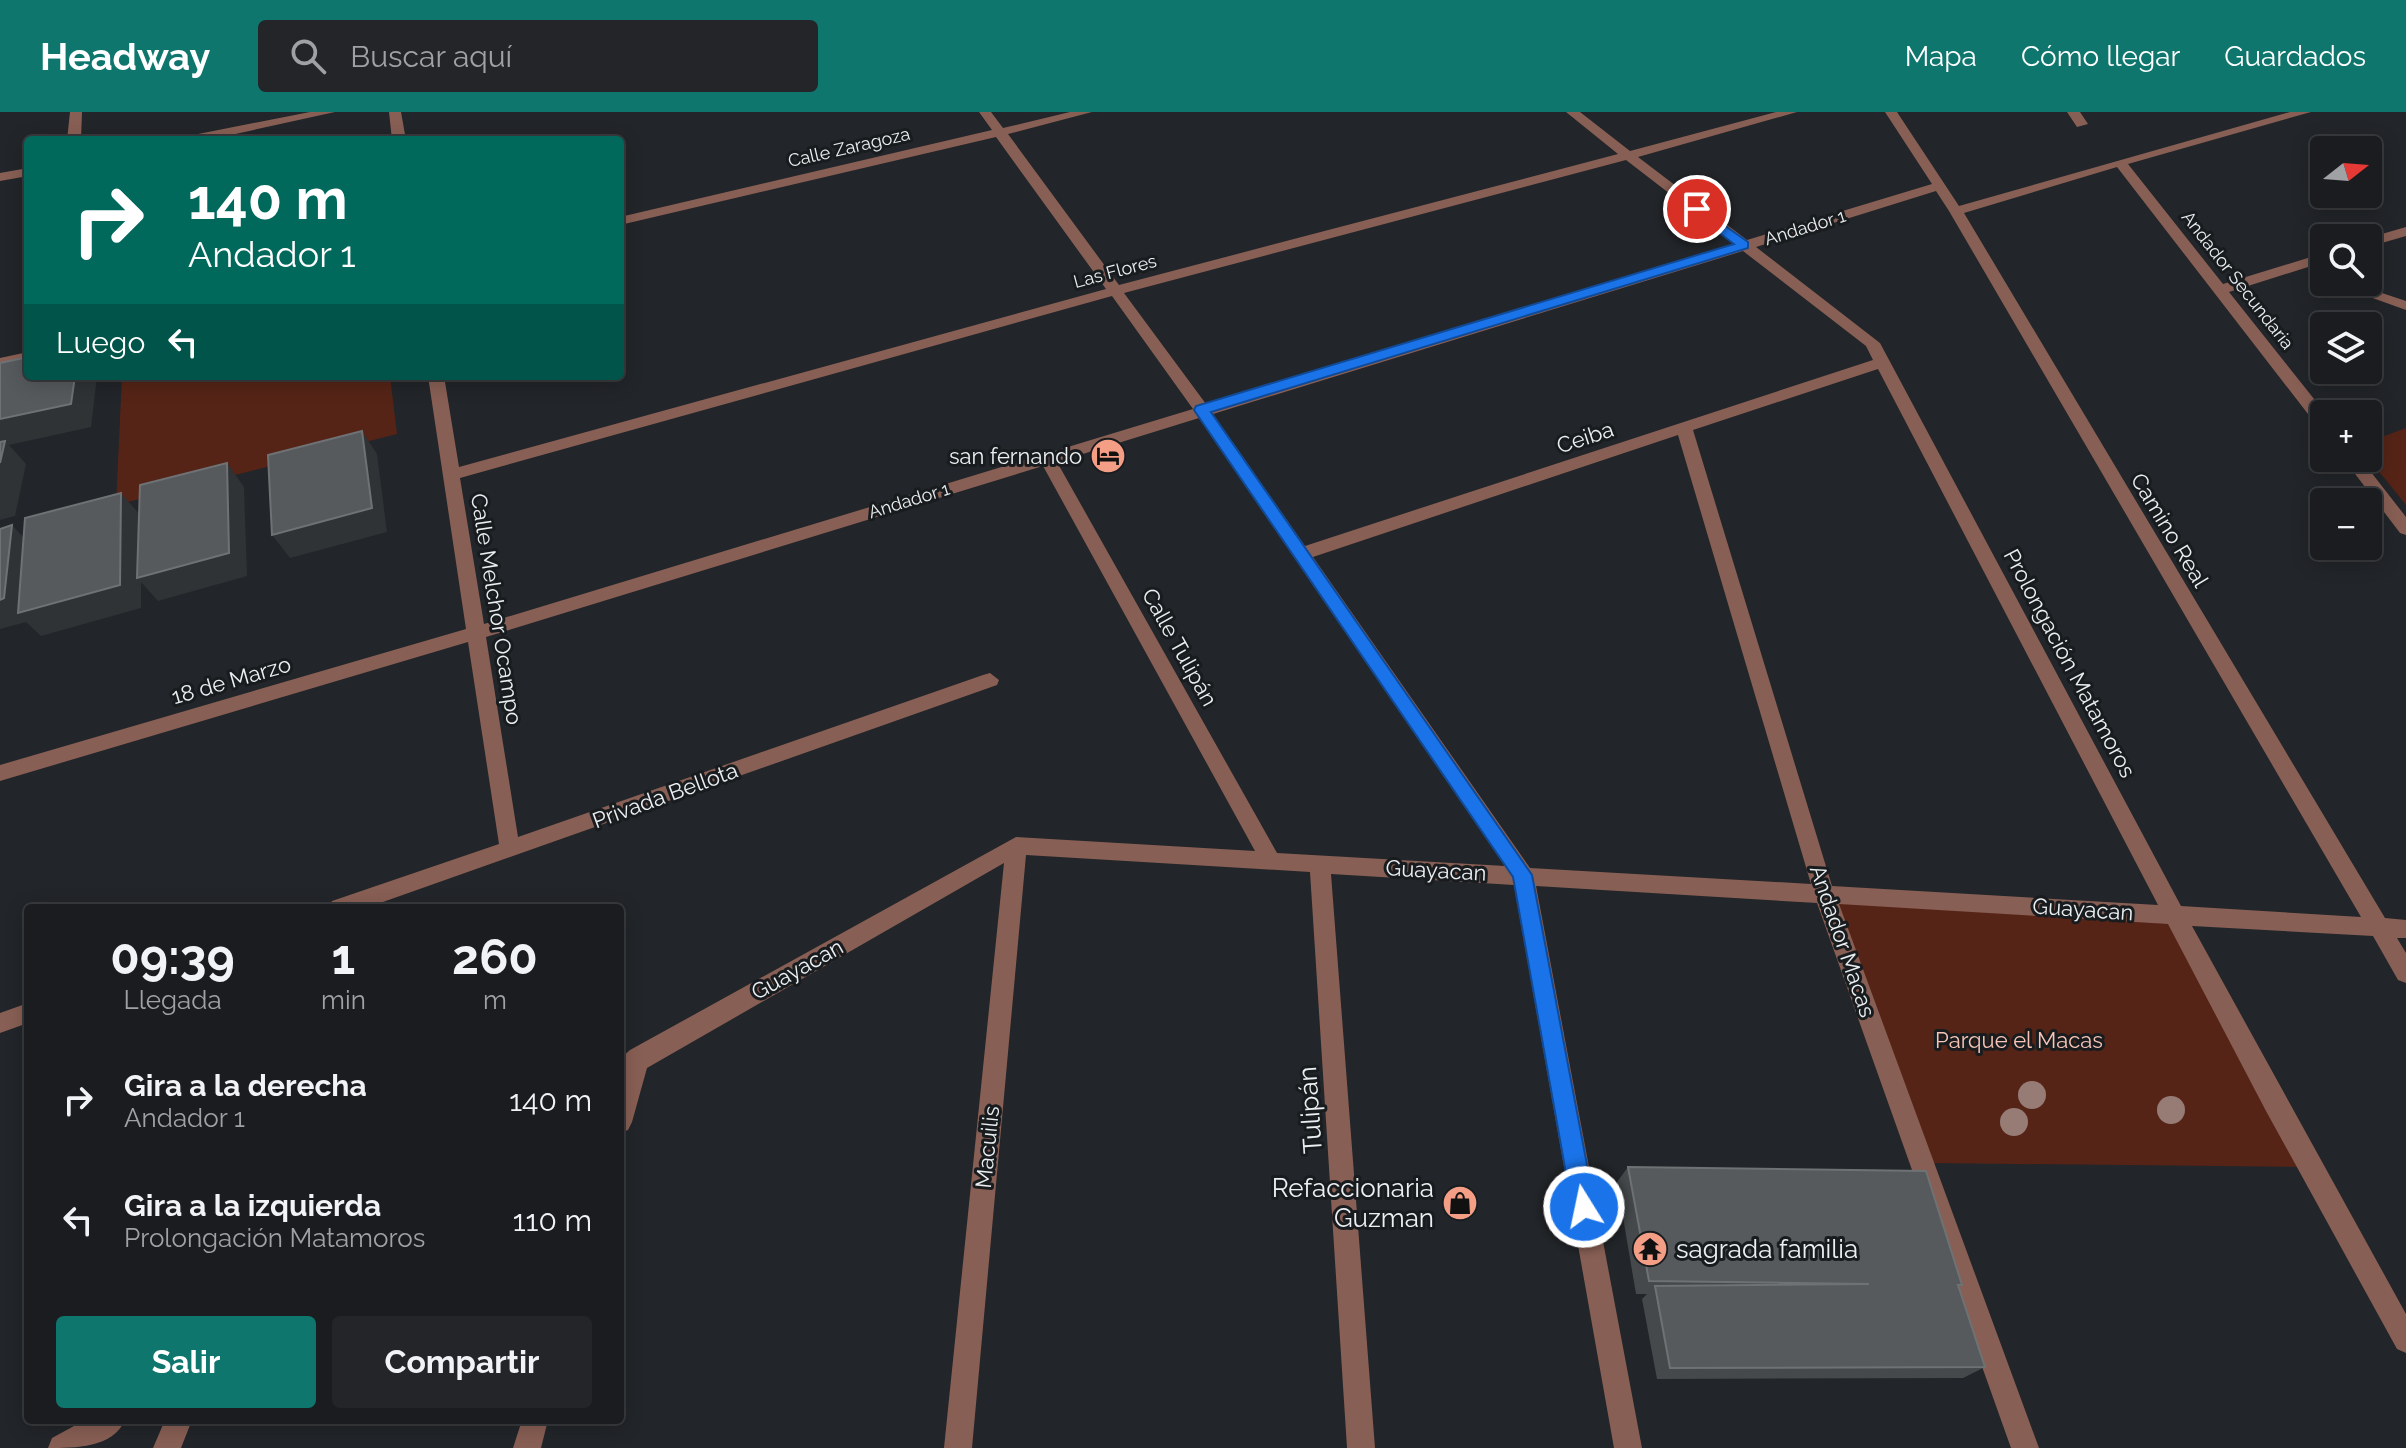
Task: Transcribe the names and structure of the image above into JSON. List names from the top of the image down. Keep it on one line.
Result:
{"streets":{"street":["Calle Zaragoza","Andador 1","Las Flores","Andador Secundaria","Ceiba","Camino Real","Calle Melchor Ocampo","Calle Tulipán","Prolongación Matamoros","18 de Marzo","Privada Bellota","Guayacan","Andador Macas","Tulipán","Macuilis"]},"crossings":[["Andador 1","Camino Real"],["Andador 1","Calle Melchor Ocampo"],["Andador 1","Calle Tulipán"],["Andador 1","Prolongación Matamoros"],["Andador 1","18 de Marzo"],["Las Flores","Calle Melchor Ocampo"],["Las Flores","Prolongación Matamoros"],["Ceiba","Prolongación Matamoros"],["Ceiba","Andador Macas"],["Camino Real","Guayacan"],["Calle Melchor Ocampo","18 de Marzo"],["Calle Melchor Ocampo","Privada Bellota"],["Calle Tulipán","Guayacan"],["Prolongación Matamoros","Guayacan"],["Guayacan","Andador Macas"],["Guayacan","Tulipán"],["Guayacan","Macuilis"]],"parks":["Parque el Macas"],"places":{"hotel":["san fernando"],"shop":["Refaccionaria Guzman"],"temple":["sagrada familia"]},"north":"right","page":{"header":"Headway","search":"Buscar aquí","nav":["Mapa","Cómo llegar","Guardados"],"map_buttons":["+","−"],"turn":["140 m","Andador 1"],"then":"Luego","eta":["09:39","Llegada","1","min","260","m"],"list":[{"name":"Gira a la derecha","note":"Andador 1","value":"140 m"},{"name":"Gira a la izquierda","note":"Prolongación Matamoros","value":"110 m"}],"buttons":["Salir","Compartir"]}}
